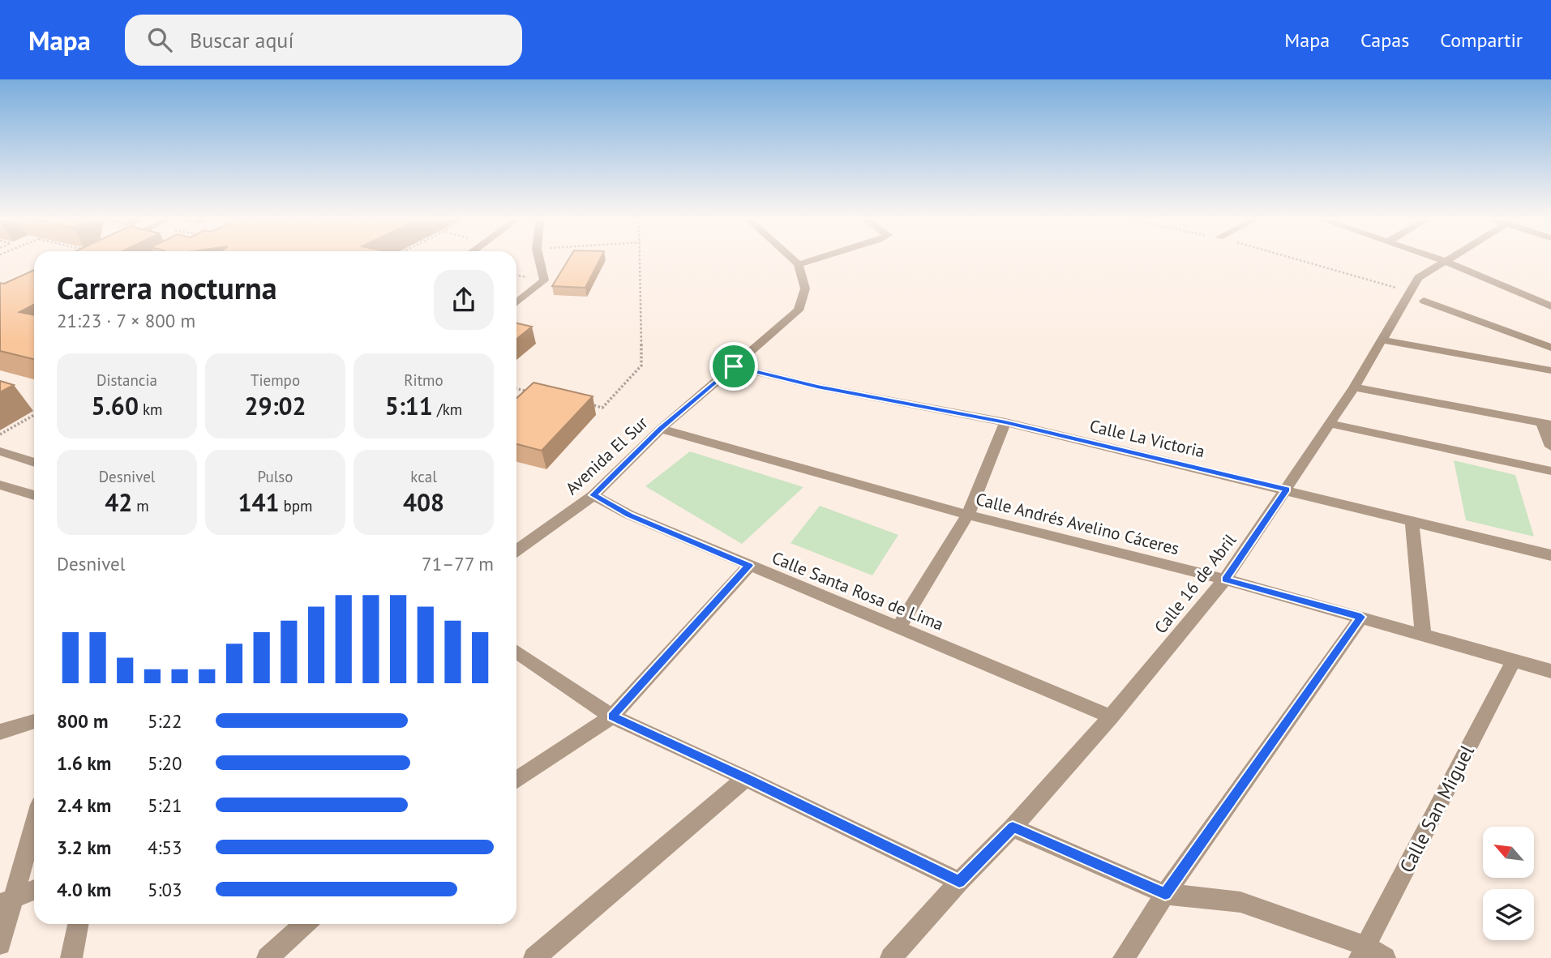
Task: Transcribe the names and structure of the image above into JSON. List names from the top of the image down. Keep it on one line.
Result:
{"streets":{"street":["Calle La Victoria","Avenida El Sur","Calle Andrés Avelino Cáceres","Calle 16 de Abril","Calle Santa Rosa de Lima","Calle San Miguel"]},"crossings":[["Calle La Victoria","Avenida El Sur"],["Calle La Victoria","Calle 16 de Abril"],["Avenida El Sur","Calle Andrés Avelino Cáceres"],["Avenida El Sur","Calle Santa Rosa de Lima"],["Calle Andrés Avelino Cáceres","Calle 16 de Abril"],["Calle Andrés Avelino Cáceres","Calle San Miguel"],["Calle 16 de Abril","Calle Santa Rosa de Lima"]],"north":"top left","page":{"header":"Mapa","search":"Buscar aquí","nav":["Mapa","Capas","Compartir"],"heading":["Carrera nocturna","21:23 · 7 × 800 m"],"stats":[["Distancia","5.60 km"],["Tiempo","29:02"],["Ritmo","5:11 /km"],["Desnivel","42 m"],["Pulso","141 bpm"],["kcal","408"]],"chart":["Desnivel","71–77 m"],"list":[{"name":"800 m","note":"5:22"},{"name":"1.6 km","note":"5:20"},{"name":"2.4 km","note":"5:21"},{"name":"3.2 km","note":"4:53"},{"name":"4.0 km","note":"5:03"}]}}
